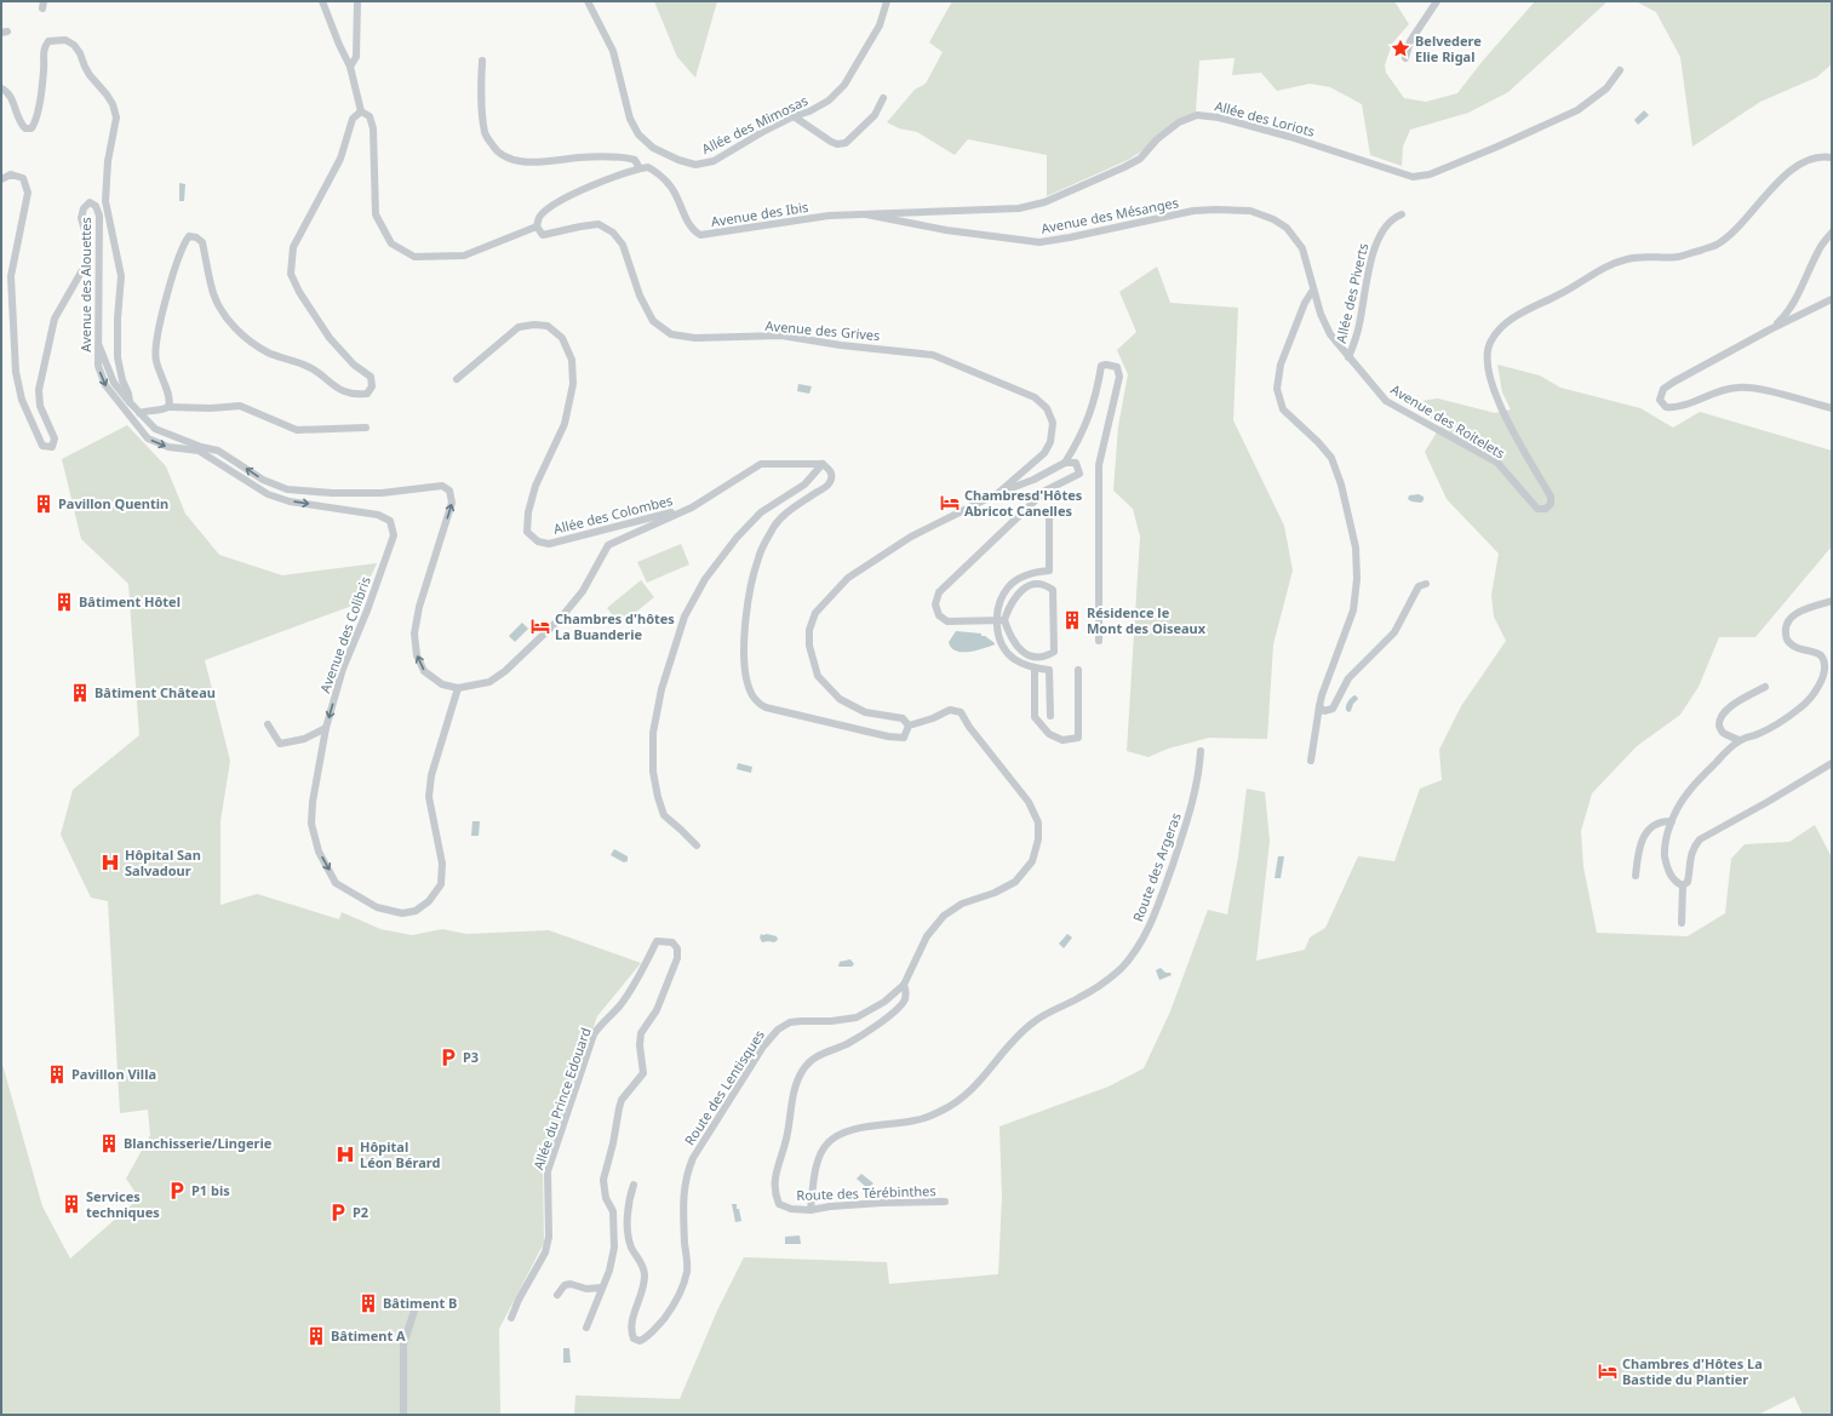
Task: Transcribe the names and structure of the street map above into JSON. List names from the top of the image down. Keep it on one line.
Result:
{"streets":{"street":["Allée des Loriots","Allée des Mimosas","Avenue des Ibis","Avenue des Mésanges","Avenue des Alouettes","Allée des Piverts","Avenue des Grives","Avenue des Roitelets","Allée des Colombes","Avenue des Colibris","Route des Argeras","Route des Lentisques","Allée du Prince Edouard","Route des Térébinthes"]},"crossings":[["Allée des Loriots","Avenue des Ibis"],["Allée des Loriots","Avenue des Mésanges"],["Avenue des Ibis","Avenue des Mésanges"],["Avenue des Mésanges","Avenue des Roitelets"],["Avenue des Alouettes","Avenue des Colibris"],["Allée des Piverts","Avenue des Roitelets"],["Route des Argeras","Route des Térébinthes"],["Route des Lentisques","Route des Térébinthes"]],"places":{"place":["Belvedere Elie Rigal"],"hotel":["Chambresd'Hôtes Abricot Canelles","Chambres d'hôtes La Buanderie","Chambres d'Hôtes La Bastide du Plantier"],"building":["Pavillon Quentin","Bâtiment Hôtel","Résidence le Mont des Oiseaux","Bâtiment Château","Pavillon Villa","Blanchisserie/Lingerie","Services techniques","Bâtiment B","Bâtiment A"],"hospital":["Hôpital San Salvadour","Hôpital Léon Bérard"],"parking":["P3","P1 bis","P2"]}}
